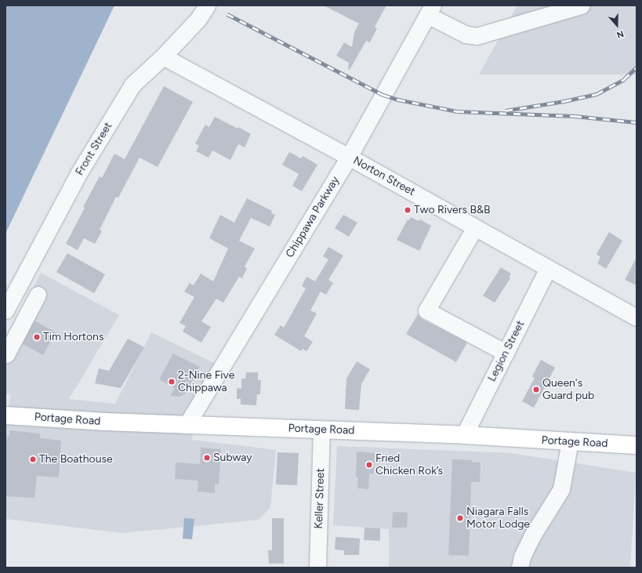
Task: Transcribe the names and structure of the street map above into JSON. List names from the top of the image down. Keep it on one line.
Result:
{"streets":{"main road":["Portage Road"],"street":["Front Street","Norton Street","Chippawa Parkway","Legion Street","Keller Street"]},"crossings":[["Front Street","Norton Street"],["Norton Street","Chippawa Parkway"],["Norton Street","Legion Street"],["Chippawa Parkway","Portage Road"],["Legion Street","Portage Road"],["Portage Road","Keller Street"]],"places":["Two Rivers B&B","Tim Hortons","2-Nine Five Chippawa","Queen's Guard pub","Subway","The Boathouse","Fried Chicken Rok’s","Niagara Falls Motor Lodge"],"north":"bottom"}
